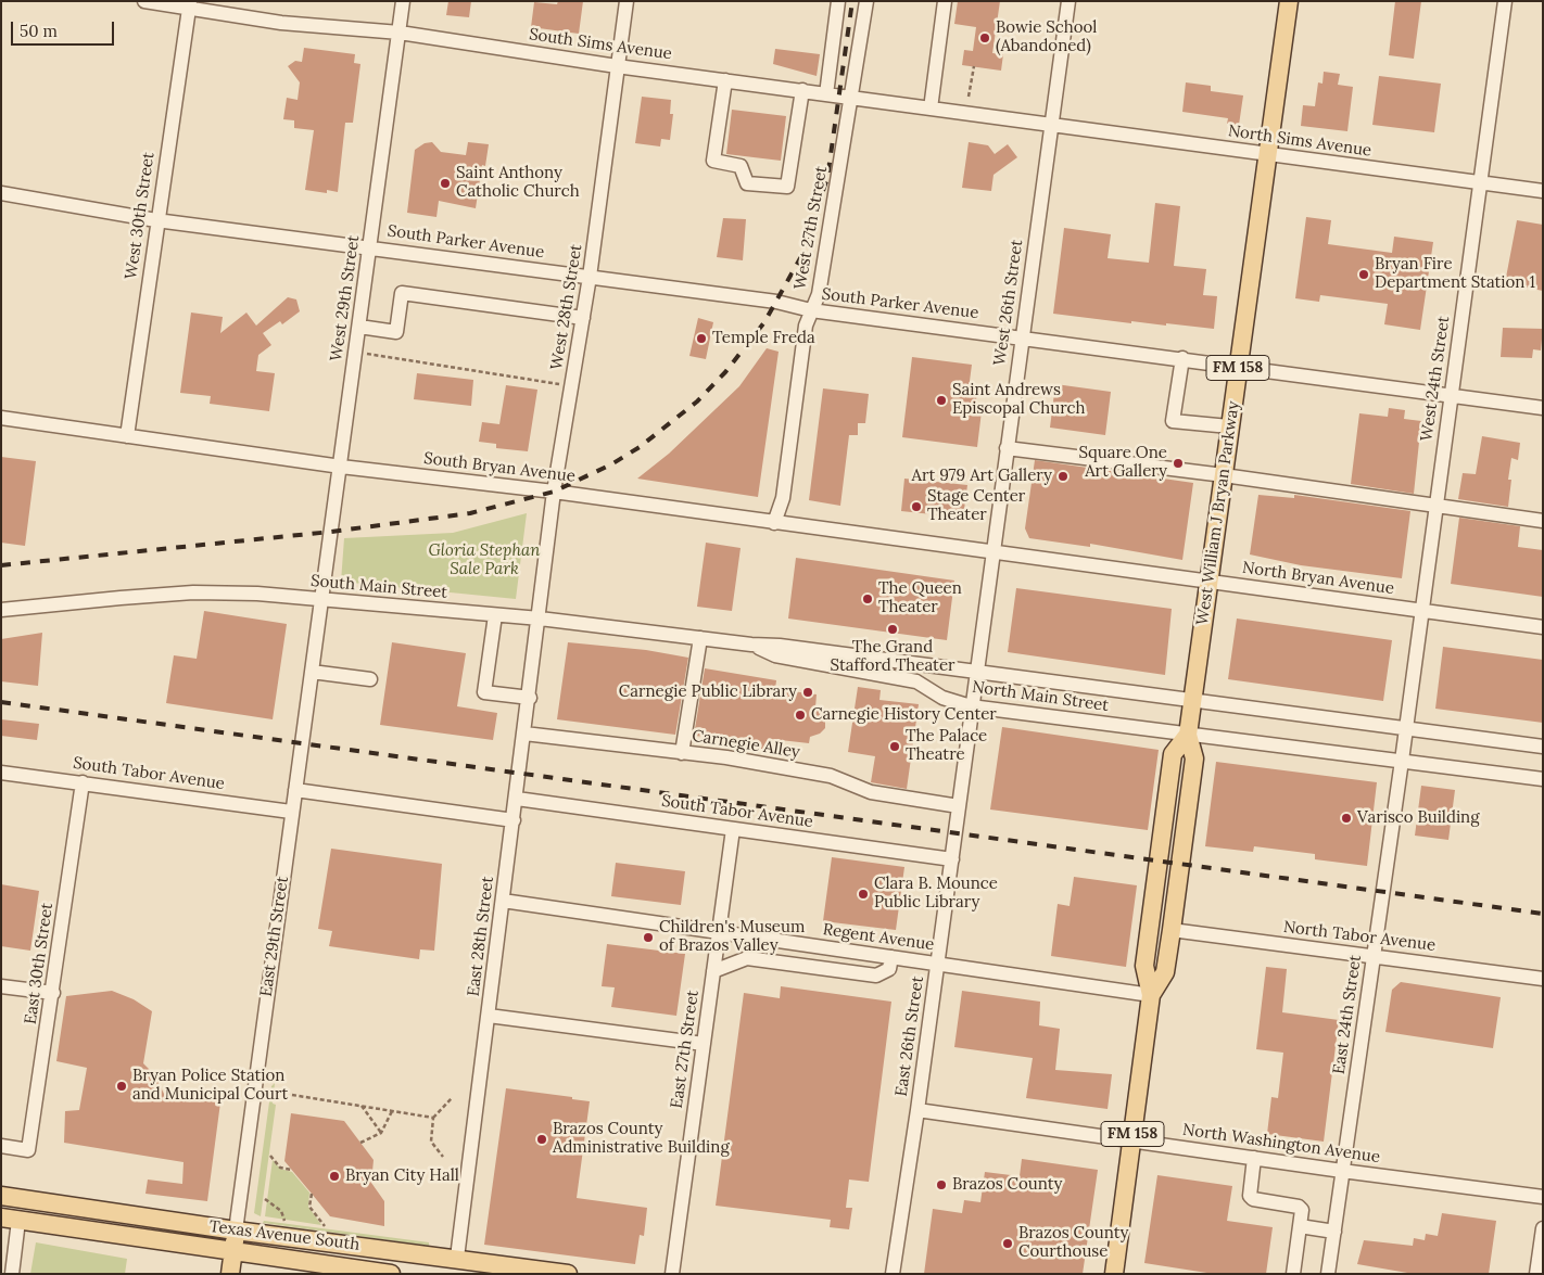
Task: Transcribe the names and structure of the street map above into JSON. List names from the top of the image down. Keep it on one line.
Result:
{"streets":{"main road":["FM 158","West William J Bryan Parkway","East 29th Street","Texas Avenue South"],"street":["South Sims Avenue","North Sims Avenue","West 30th Street","West 27th Street","South Parker Avenue","West 29th Street","West 26th Street","West 28th Street","West 24th Street","South Bryan Avenue","North Bryan Avenue","South Main Street","North Main Street","Carnegie Alley","South Tabor Avenue","East 28th Street","North Tabor Avenue","Regent Avenue","East 30th Street","East 24th Street","East 26th Street","East 27th Street","North Washington Avenue"]},"crossings":[["South Sims Avenue","North Sims Avenue"],["South Sims Avenue","West 30th Street"],["South Sims Avenue","West 27th Street"],["South Sims Avenue","West 29th Street"],["South Sims Avenue","West 26th Street"],["South Sims Avenue","West 28th Street"],["North Sims Avenue","West 26th Street"],["North Sims Avenue","West 24th Street"],["North Sims Avenue","West William J Bryan Parkway"],["West 30th Street","South Parker Avenue"],["West 30th Street","South Bryan Avenue"],["West 27th Street","South Parker Avenue"],["West 27th Street","South Bryan Avenue"],["South Parker Avenue","West 29th Street"],["South Parker Avenue","West 26th Street"],["South Parker Avenue","West 28th Street"],["South Parker Avenue","West 24th Street"],["South Parker Avenue","West William J Bryan Parkway"],["West 29th Street","South Bryan Avenue"],["West 29th Street","South Main Street"],["West 29th Street","East 29th Street"],["West 26th Street","South Bryan Avenue"],["West 26th Street","North Bryan Avenue"],["West 26th Street","North Main Street"],["West 26th Street","East 26th Street"],["West 28th Street","South Bryan Avenue"],["West 28th Street","South Main Street"],["West 28th Street","East 28th Street"],["FM 158","West William J Bryan Parkway"],["FM 158","North Main Street"],["FM 158","North Tabor Avenue"],["FM 158","Regent Avenue"],["FM 158","North Washington Avenue"],["West 24th Street","North Bryan Avenue"],["West 24th Street","North Main Street"],["West 24th Street","East 24th Street"],["South Bryan Avenue","North Bryan Avenue"],["West William J Bryan Parkway","North Bryan Avenue"],["West William J Bryan Parkway","North Main Street"],["South Main Street","North Main Street"],["South Main Street","East 29th Street"],["South Main Street","East 28th Street"],["North Main Street","East 24th Street"],["North Main Street","East 26th Street"],["Carnegie Alley","East 28th Street"],["Carnegie Alley","East 26th Street"],["South Tabor Avenue","East 29th Street"],["South Tabor Avenue","East 28th Street"],["South Tabor Avenue","East 30th Street"],["South Tabor Avenue","East 26th Street"],["South Tabor Avenue","East 27th Street"],["East 29th Street","Texas Avenue South"],["East 28th Street","Regent Avenue"],["East 28th Street","Texas Avenue South"],["North Tabor Avenue","East 24th Street"],["Regent Avenue","East 26th Street"],["Regent Avenue","East 27th Street"],["East 24th Street","North Washington Avenue"],["East 26th Street","North Washington Avenue"]],"parks":["Gloria Stephan Sale Park"],"places":["Bowie School (Abandoned)","Saint Anthony Catholic Church","Bryan Fire Department Station 1","Temple Freda","Saint Andrews Episcopal Church","Square One Art Gallery","Art 979 Art Gallery","Stage Center Theater","The Queen Theater","The Grand Stafford Theater","Carnegie Public Library","Carnegie History Center","The Palace Theatre","Varisco Building","Clara B. Mounce Public Library","Children's Museum of Brazos Valley","Bryan Police Station and Municipal Court","Brazos County Administrative Building","Bryan City Hall","Brazos County","Brazos County Courthouse"],"scale_bar":"50 m"}
